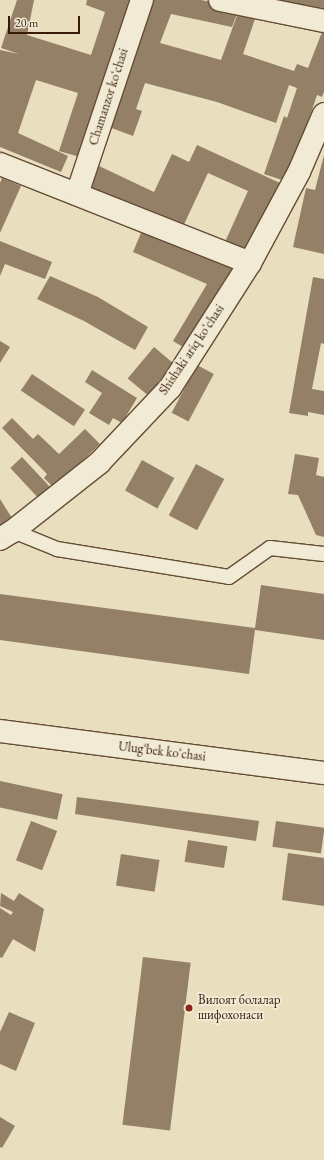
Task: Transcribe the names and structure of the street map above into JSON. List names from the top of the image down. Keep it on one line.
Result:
{"streets":{"street":["Chamanzor koʻchasi","Shishaki ariq koʻchasi","Ulugʻbek koʻchasi"]},"places":["Вилоят болалар шифохонаси"],"scale_bar":"20 m"}
